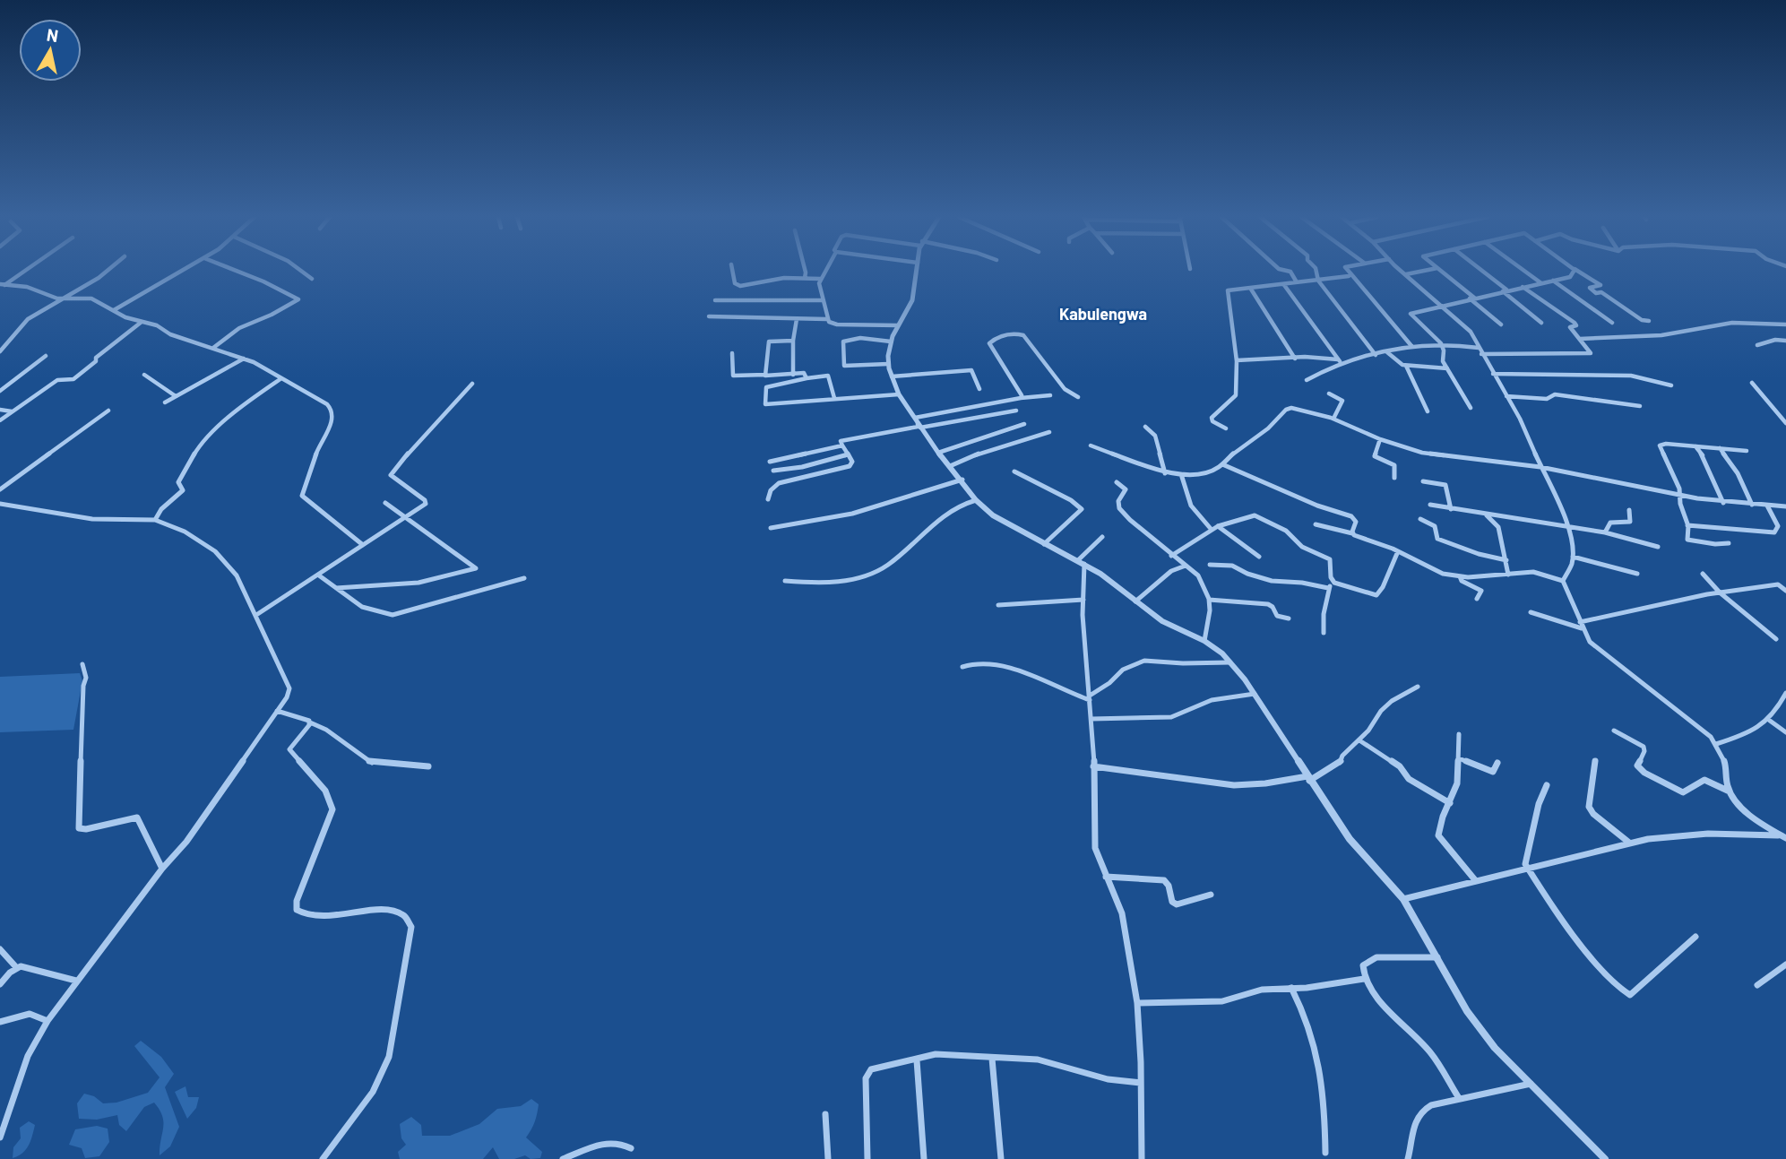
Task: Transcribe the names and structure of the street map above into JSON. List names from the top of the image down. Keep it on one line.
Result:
{"districts":["Kabulengwa"],"north":"top"}
